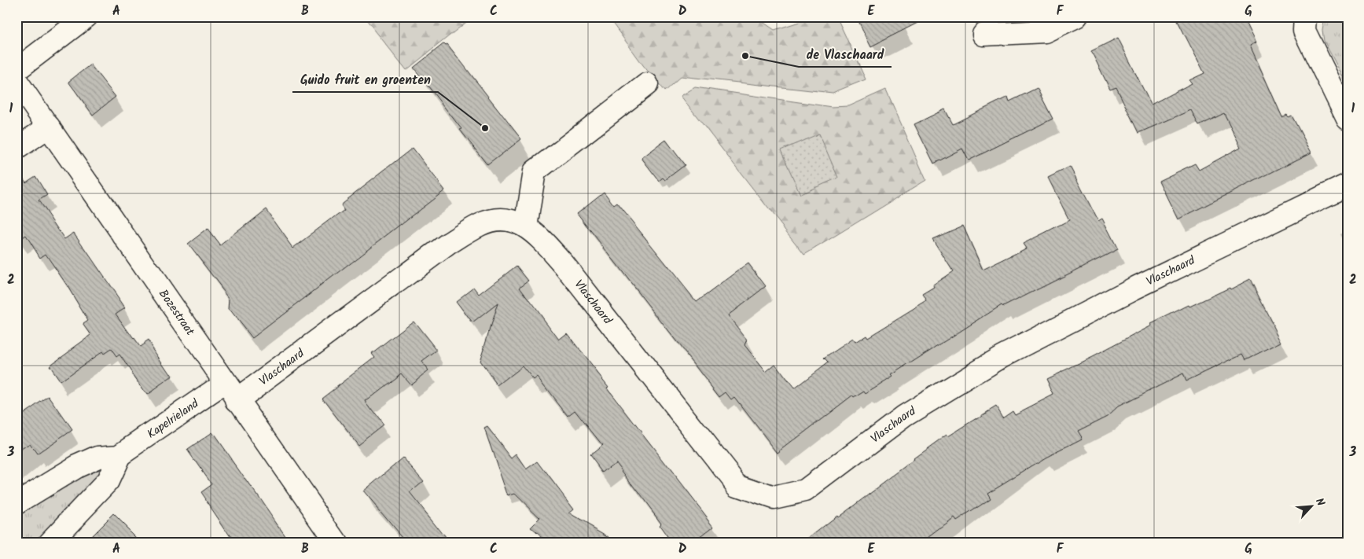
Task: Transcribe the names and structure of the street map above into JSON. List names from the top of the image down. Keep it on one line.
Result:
{"streets":{"street":["Vlaschaard","Bozestraat","Kapelrieland"]},"crossings":[["Vlaschaard","Bozestraat"],["Vlaschaard","Kapelrieland"],["Bozestraat","Kapelrieland"]],"places":["de Vlaschaard","Guido fruit en groenten"],"north":"top right","grid":{"columns":["A","B","C","D","E","F","G"],"rows":["1","2","3"]}}
